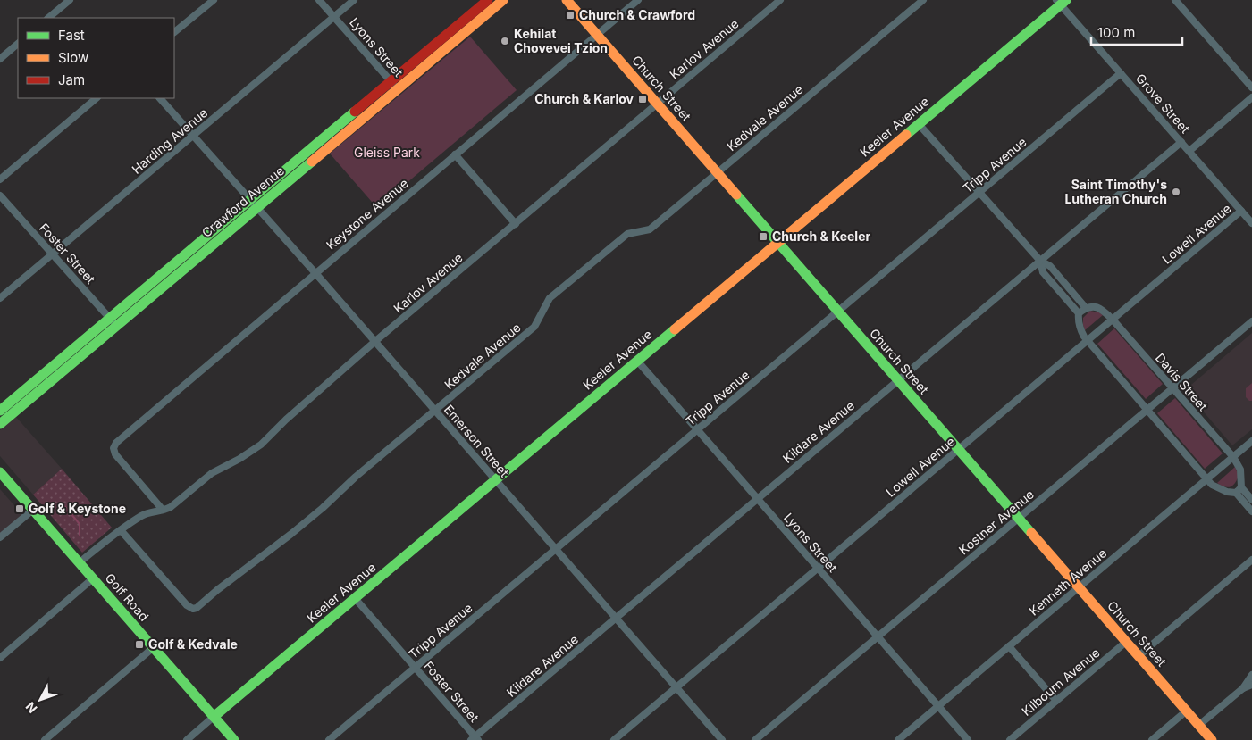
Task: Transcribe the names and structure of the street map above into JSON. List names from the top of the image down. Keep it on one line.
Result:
{"streets":{"street":["Lyons Street","Karlov Avenue","Church Street","Grove Street","Kedvale Avenue","Keeler Avenue","Harding Avenue","Tripp Avenue","Crawford Avenue","Keystone Avenue","Lowell Avenue","Foster Street","Davis Street","Kildare Avenue","Emerson Street","Kostner Avenue","Kenneth Avenue","Golf Road","Kilbourn Avenue"]},"crossings":[["Lyons Street","Keeler Avenue"],["Lyons Street","Harding Avenue"],["Lyons Street","Tripp Avenue"],["Lyons Street","Crawford Avenue"],["Lyons Street","Lowell Avenue"],["Lyons Street","Kildare Avenue"],["Lyons Street","Kostner Avenue"],["Lyons Street","Kenneth Avenue"],["Karlov Avenue","Church Street"],["Karlov Avenue","Kedvale Avenue"],["Karlov Avenue","Keystone Avenue"],["Karlov Avenue","Emerson Street"],["Karlov Avenue","Golf Road"],["Church Street","Kedvale Avenue"],["Church Street","Keeler Avenue"],["Church Street","Tripp Avenue"],["Church Street","Keystone Avenue"],["Church Street","Lowell Avenue"],["Church Street","Kildare Avenue"],["Church Street","Kostner Avenue"],["Church Street","Kenneth Avenue"],["Church Street","Kilbourn Avenue"],["Grove Street","Keeler Avenue"],["Grove Street","Tripp Avenue"],["Grove Street","Lowell Avenue"],["Grove Street","Kildare Avenue"],["Kedvale Avenue","Emerson Street"],["Keeler Avenue","Foster Street"],["Keeler Avenue","Emerson Street"],["Keeler Avenue","Golf Road"],["Harding Avenue","Foster Street"],["Harding Avenue","Emerson Street"],["Tripp Avenue","Foster Street"],["Tripp Avenue","Emerson Street"],["Crawford Avenue","Foster Street"],["Crawford Avenue","Emerson Street"],["Keystone Avenue","Emerson Street"],["Lowell Avenue","Davis Street"],["Lowell Avenue","Emerson Street"],["Foster Street","Kildare Avenue"],["Davis Street","Kostner Avenue"],["Davis Street","Kenneth Avenue"],["Kildare Avenue","Emerson Street"]],"parks":["Gleiss Park"],"places":{"transit":["Church & Crawford","Church & Karlov","Church & Keeler","Golf & Keystone","Golf & Kedvale"],"other":["Kehilat Chovevei Tzion","Saint Timothy's Lutheran Church"]},"legend":["Fast","Slow","Jam"],"scale_bar":"100 m","north":"bottom left"}
